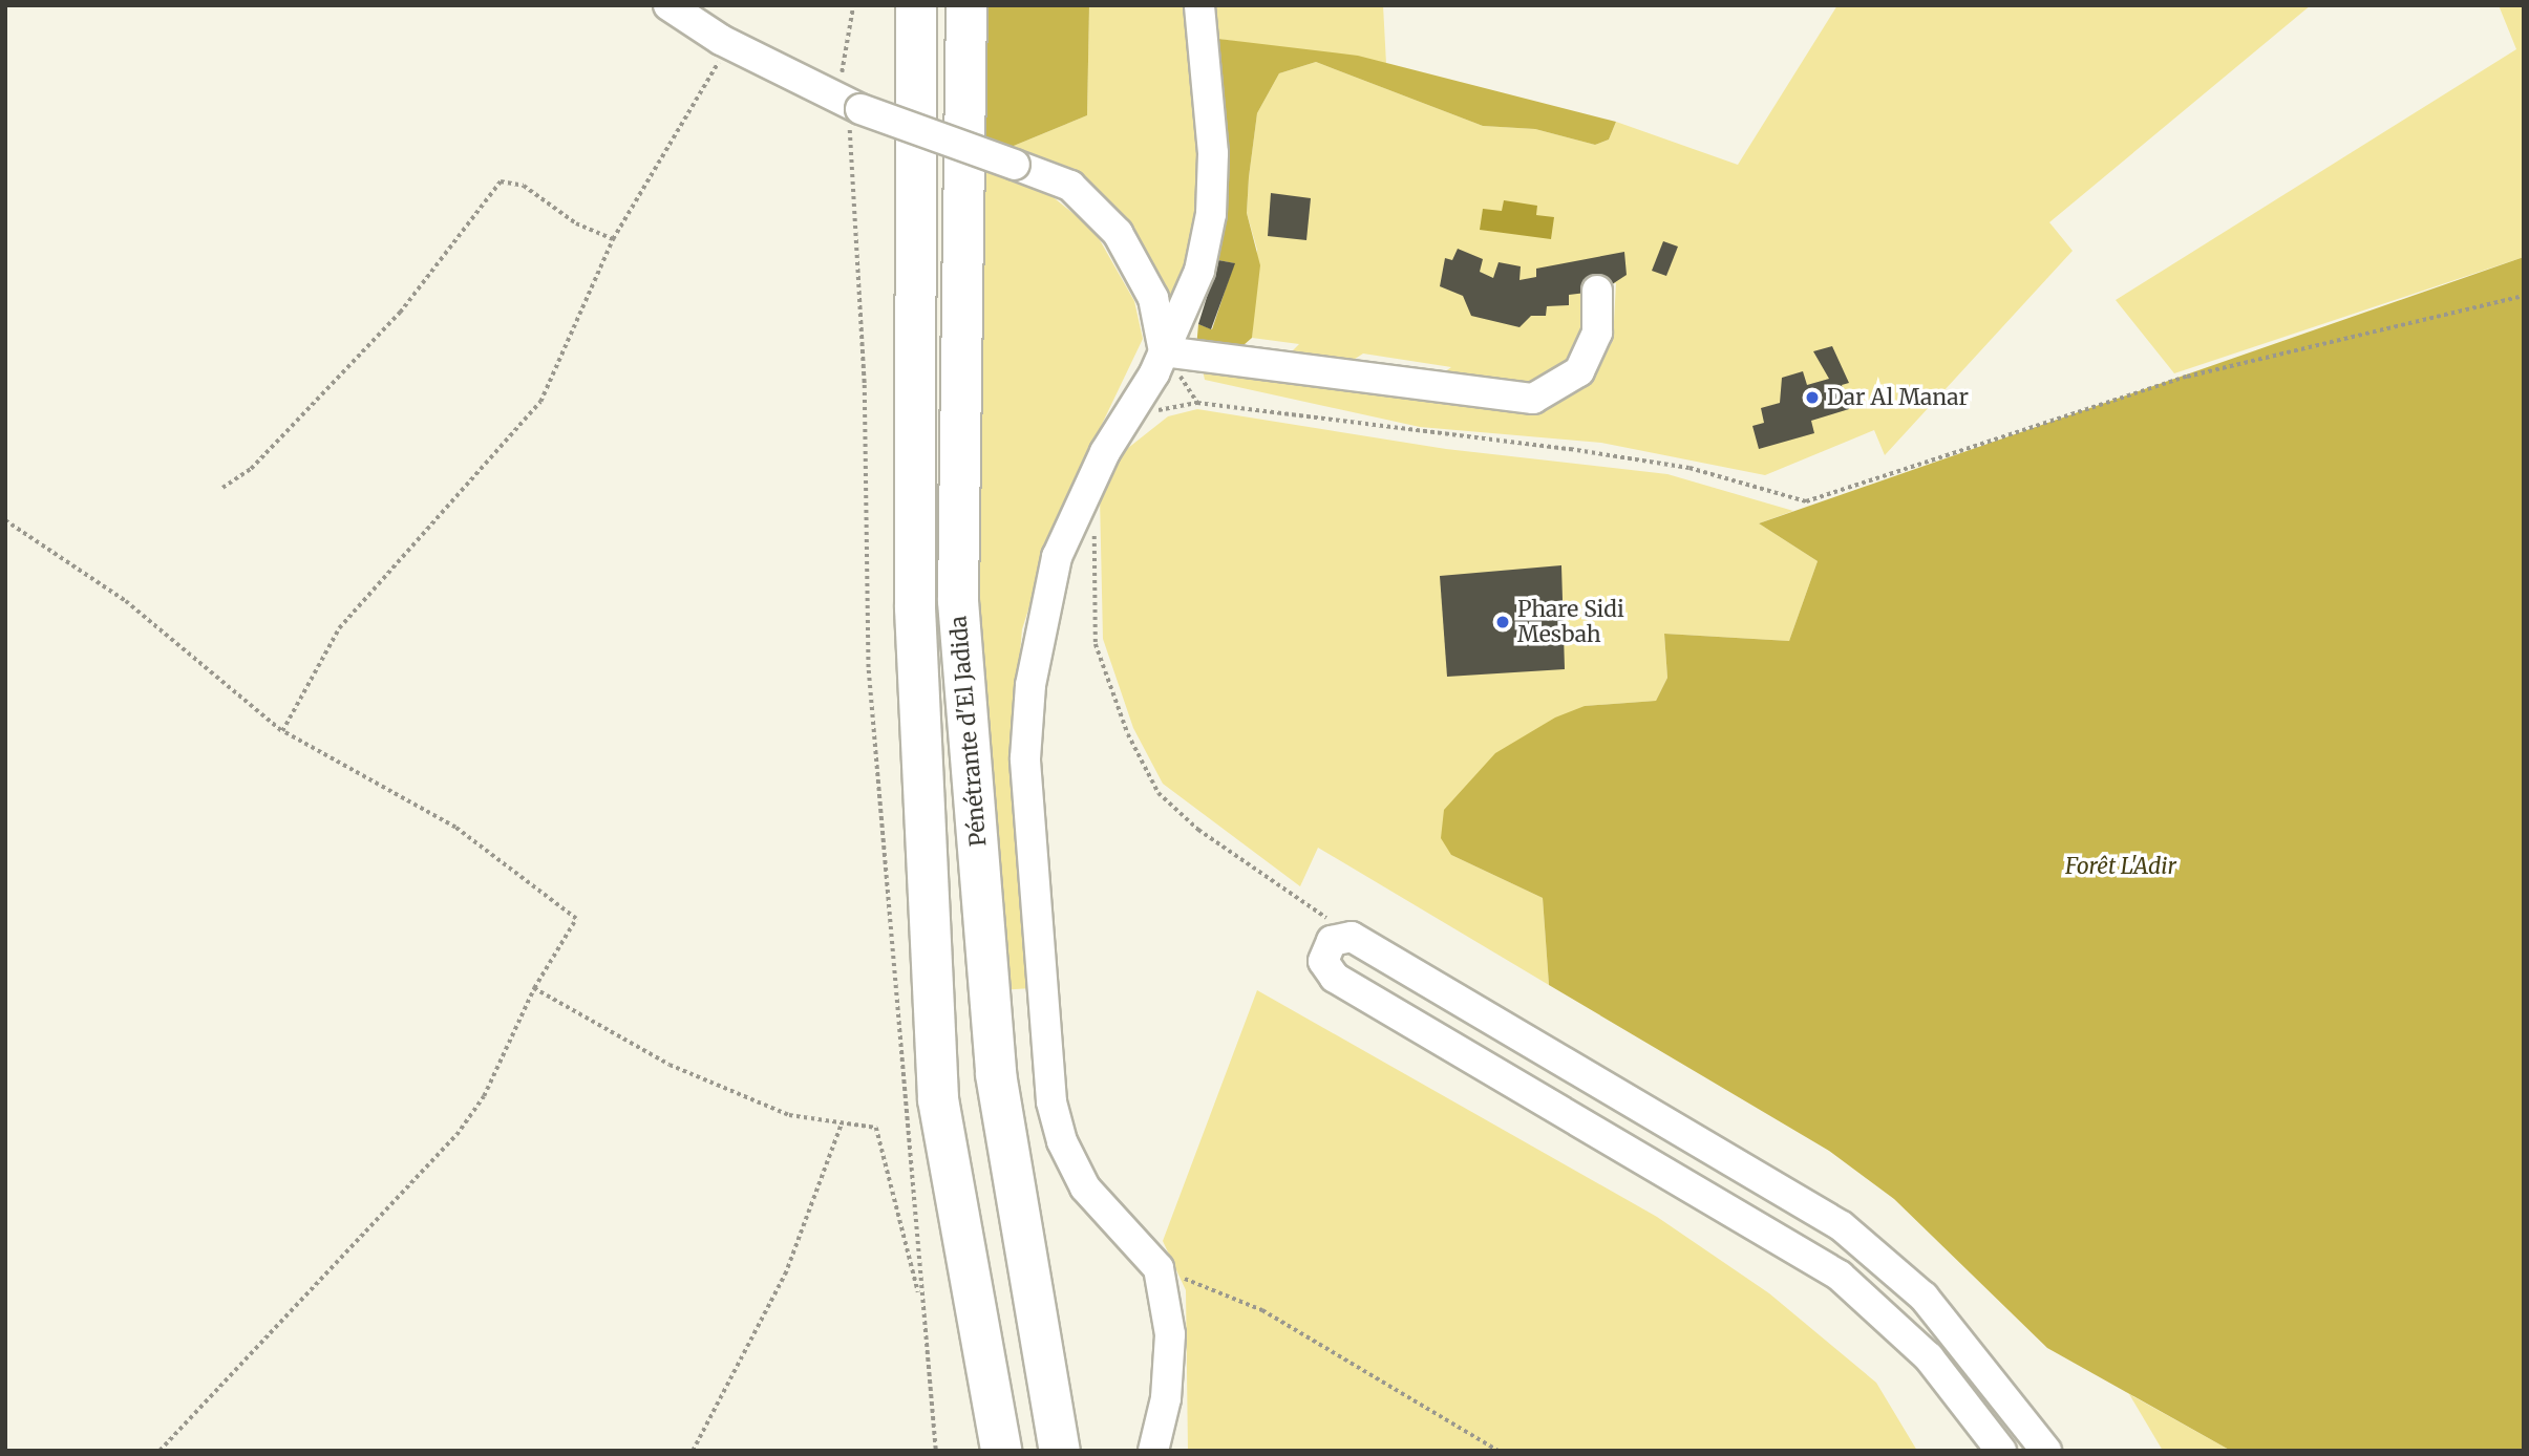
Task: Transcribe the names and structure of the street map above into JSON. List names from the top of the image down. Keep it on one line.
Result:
{"streets":{"highway":["Pénétrante d'El Jadida"]},"parks":["Forêt L'Adir"],"places":["Dar Al Manar","Phare Sidi Mesbah"]}
